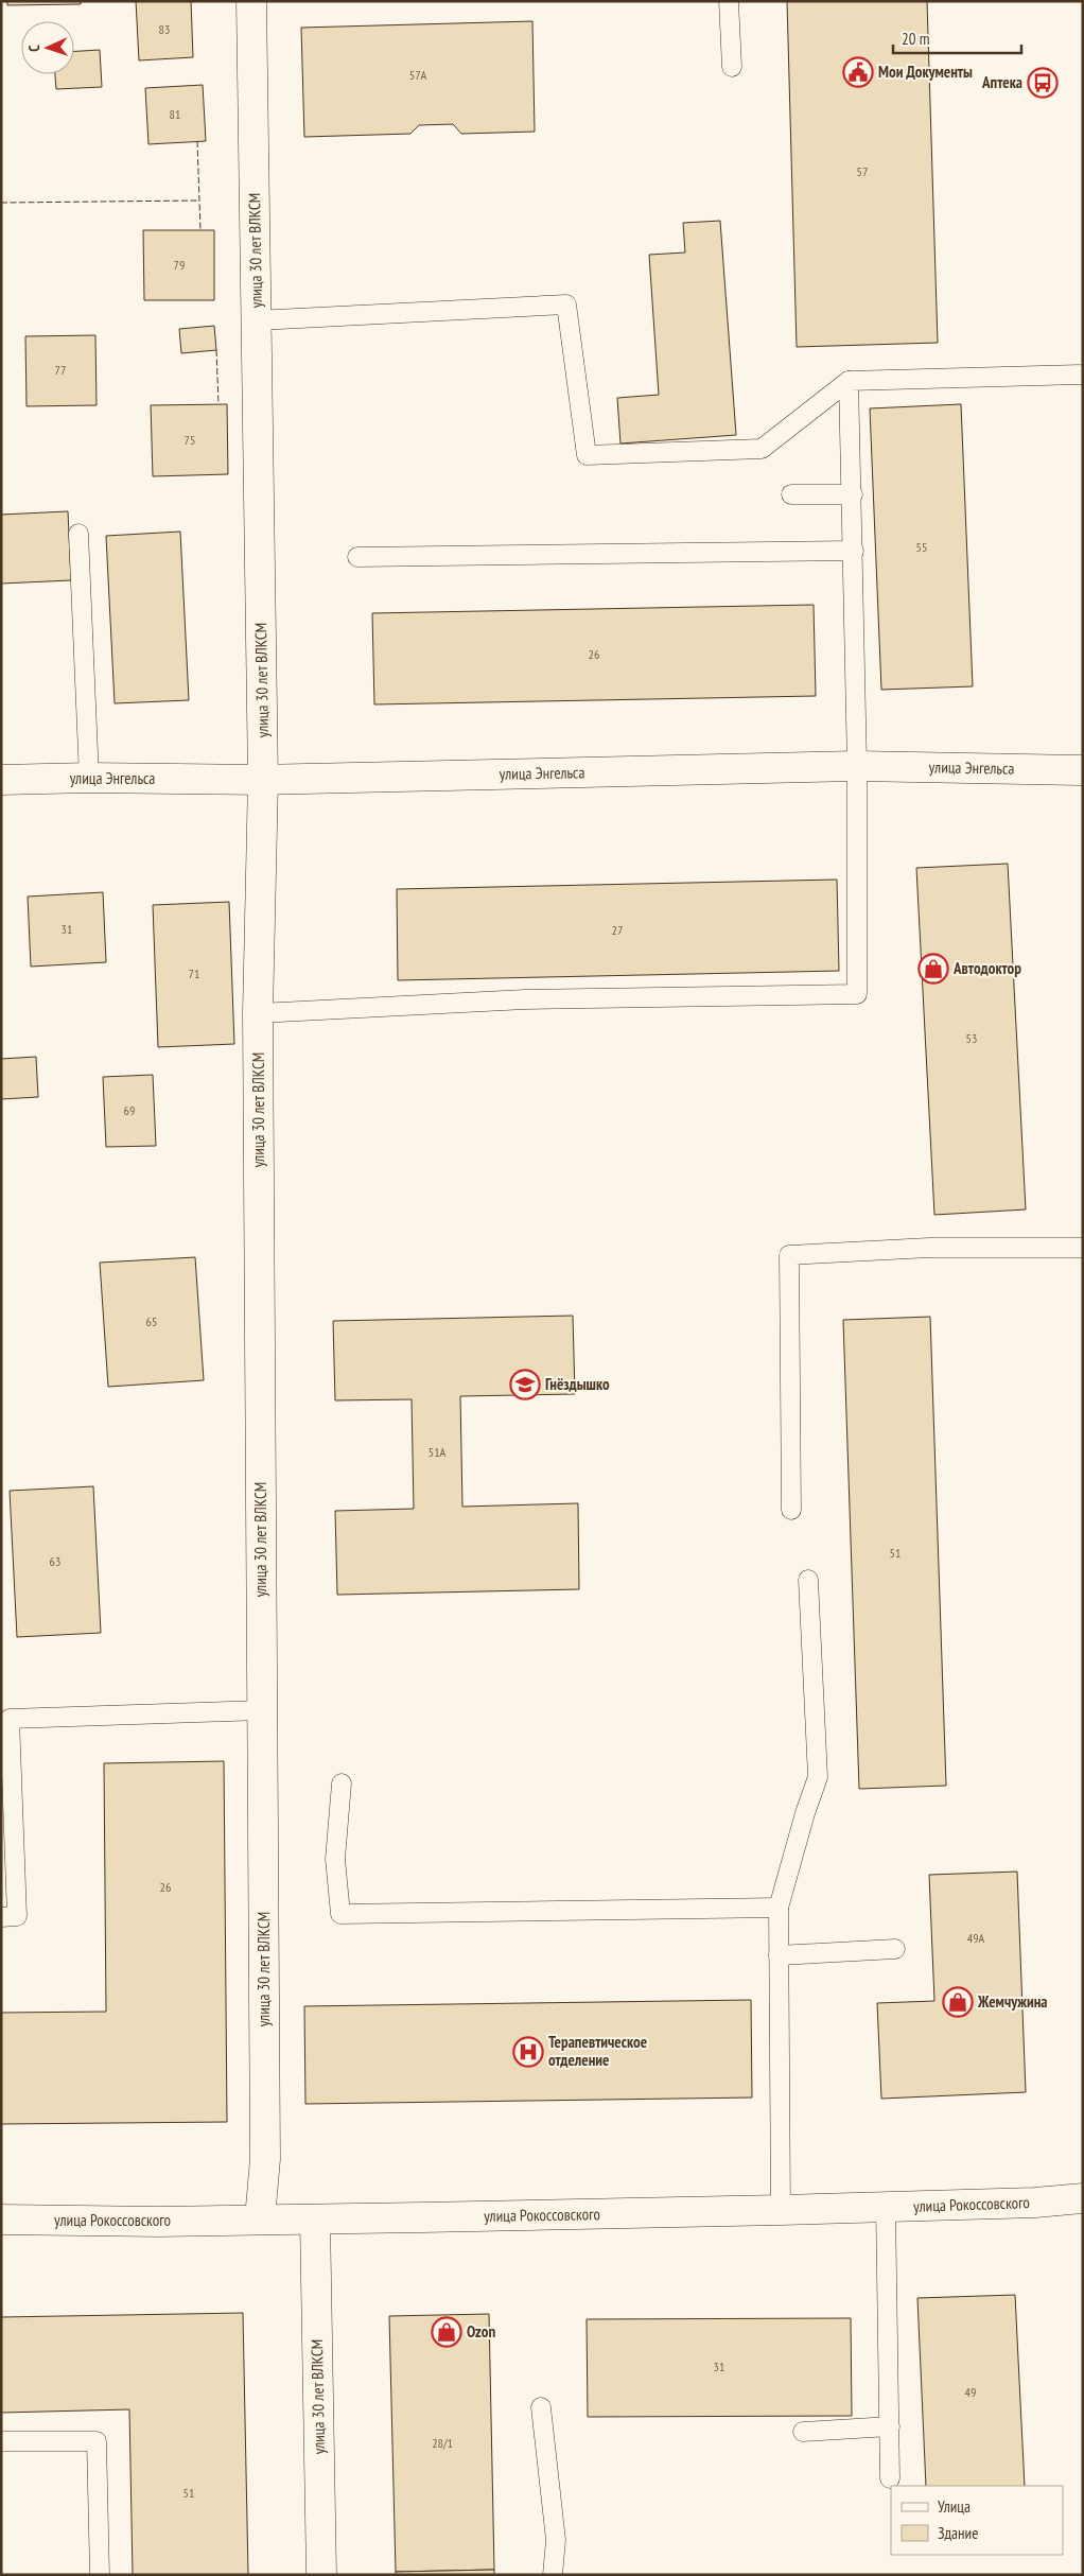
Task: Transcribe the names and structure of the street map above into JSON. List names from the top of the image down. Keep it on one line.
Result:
{"streets":{"street":["улица 30 лет ВЛКСМ","улица Энгельса","улица Рокоссовского"]},"crossings":[["улица 30 лет ВЛКСМ","улица Энгельса"],["улица 30 лет ВЛКСМ","улица Рокоссовского"]],"places":{"public building":["Мои Документы"],"bus stop":["Аптека"],"shop":["Автодоктор","Жемчужина","Ozon"],"school or university":["Гнёздышко"],"hospital":["Терапевтическое отделение"]},"house_numbers":["83","57А","81","57","79","77","75","55","26","31","27","71","53","69","65","51А","51","63","26","49А","31","49","28/1","51"],"legend":["Улица","Здание"],"scale_bar":"20 m","north":"left"}
